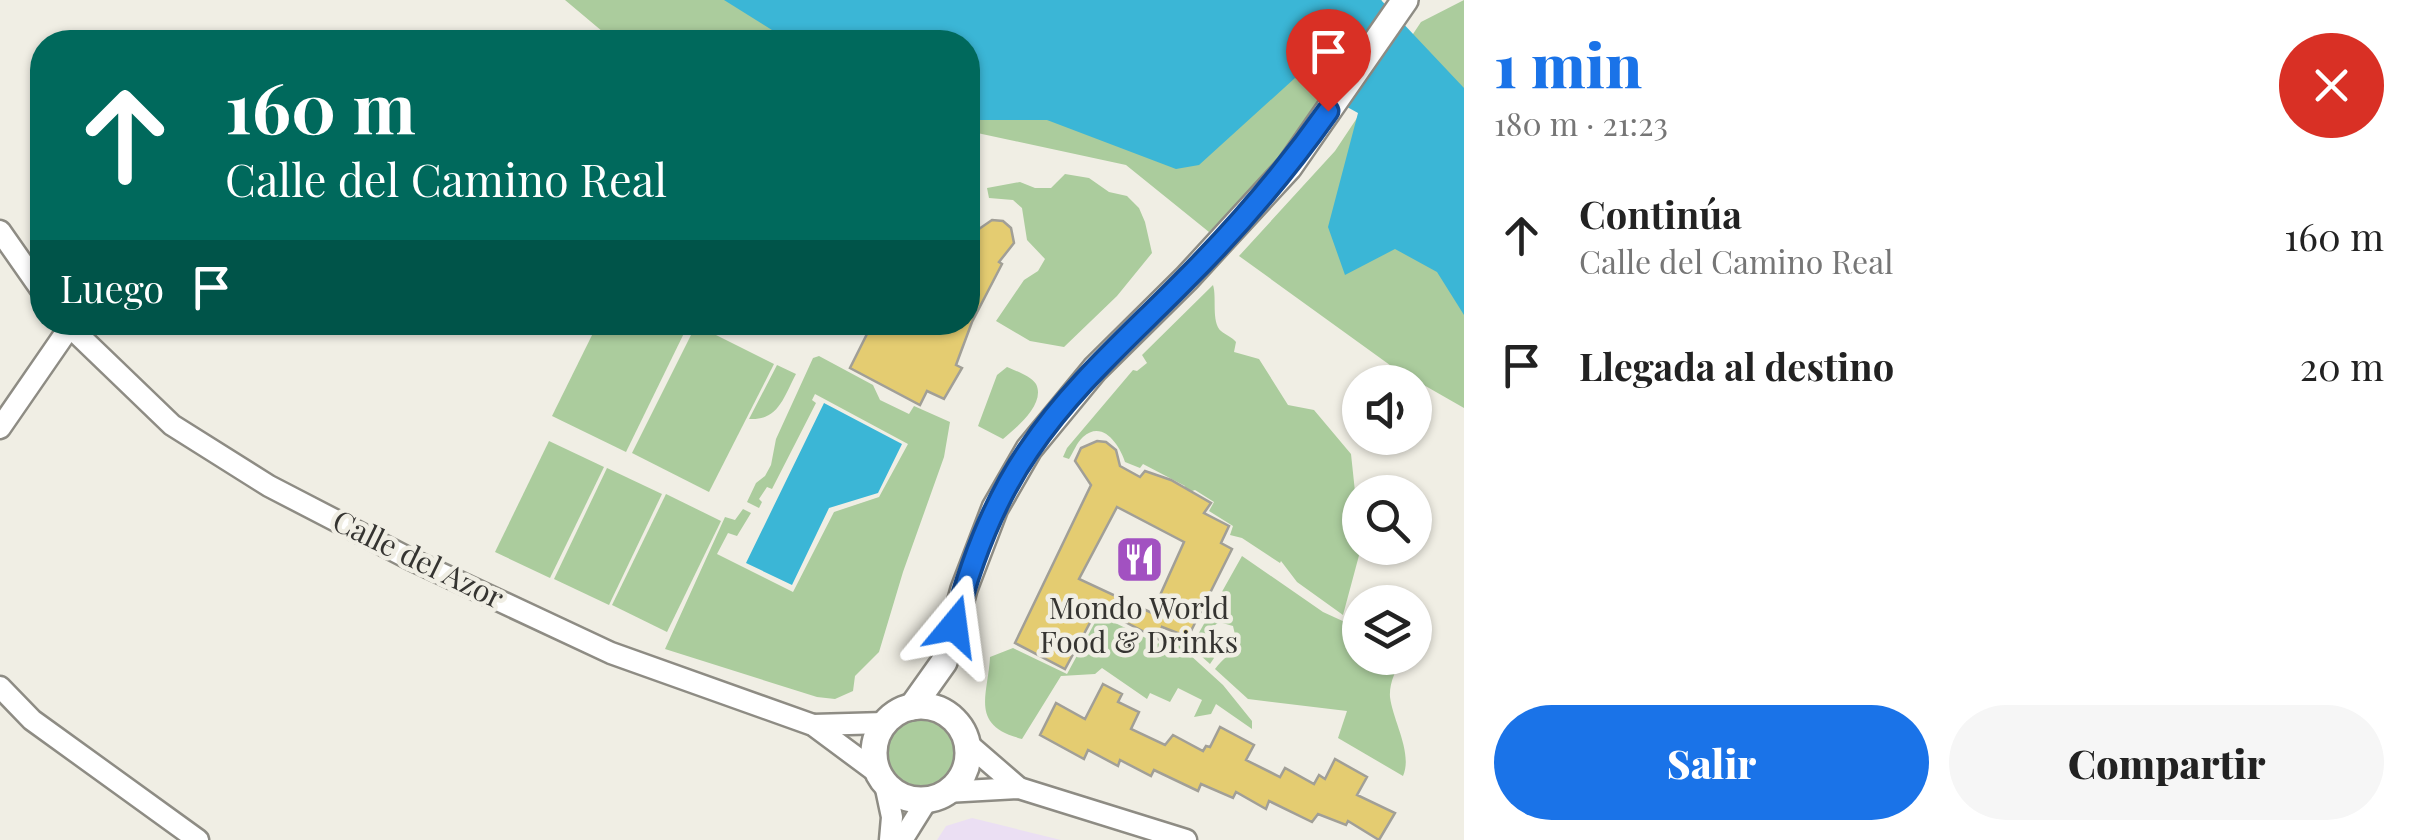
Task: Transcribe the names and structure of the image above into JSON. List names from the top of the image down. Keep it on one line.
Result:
{"streets":{"street":["Calle del Azor"]},"places":{"restaurant":["Mondo World Food & Drinks"]},"page":{"heading":["1 min","180 m · 21:23"],"turn":["160 m","Calle del Camino Real"],"list":[{"name":"Continúa","note":"Calle del Camino Real","value":"160 m"},{"name":"Llegada al destino","value":"20 m"}],"then":"Luego","buttons":["Salir","Compartir"]}}
